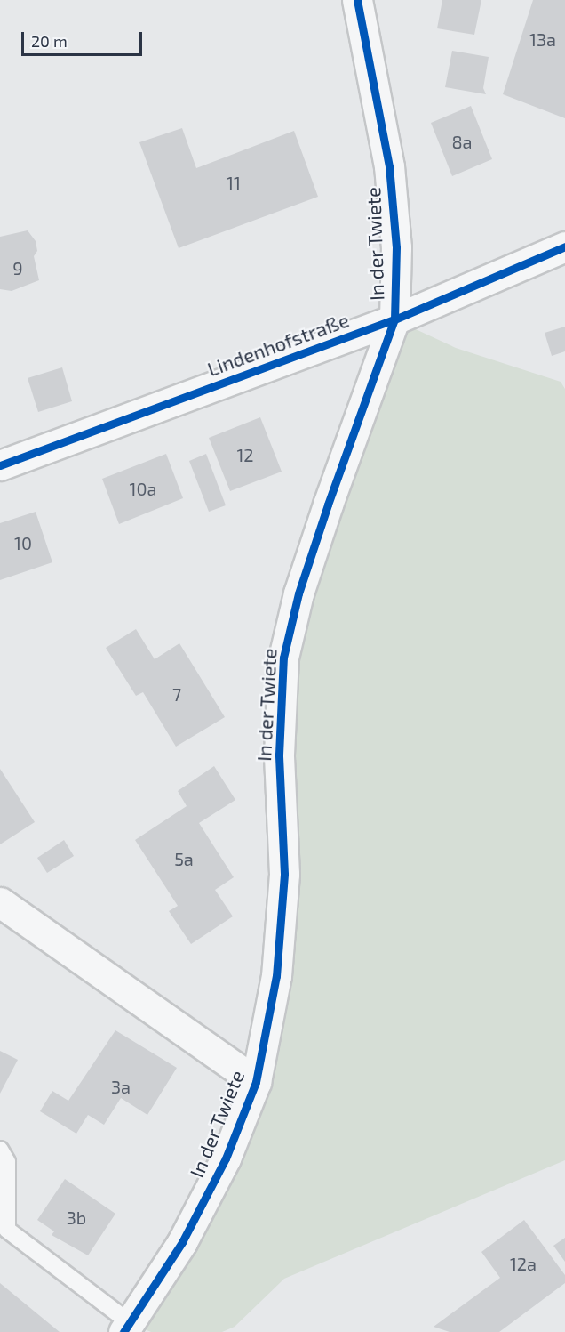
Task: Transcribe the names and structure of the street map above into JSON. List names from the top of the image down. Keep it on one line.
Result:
{"streets":{"street":["In der Twiete","Lindenhofstraße"]},"crossings":[["In der Twiete","Lindenhofstraße"]],"house_numbers":["13a","8a","11","9","12","10a","10","7","5a","3a","3b","12a"],"scale_bar":"20 m"}
